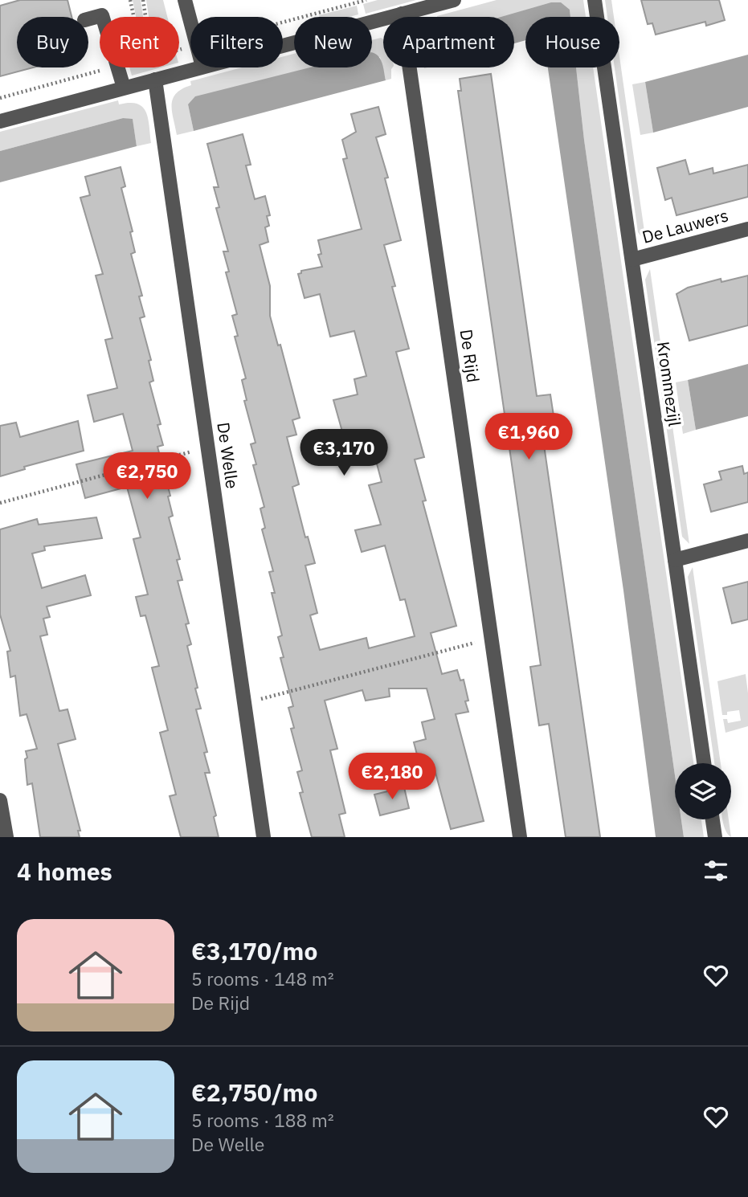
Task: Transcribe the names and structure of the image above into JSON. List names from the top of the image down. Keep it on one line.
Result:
{"streets":{"street":["De Lauwers","De Rijd","Krommezijl","De Welle"]},"crossings":[["De Lauwers","Krommezijl"]],"page":{"chip":["Buy","Rent","Filters","New","Apartment","House"],"price":["€1,960","€3,170","€2,750","€2,180"],"heading":"4 homes","list":[{"name":"€3,170/mo","note":"5 rooms · 148 m² · De Rijd"},{"name":"€2,750/mo","note":"5 rooms · 188 m² · De Welle"}]}}
